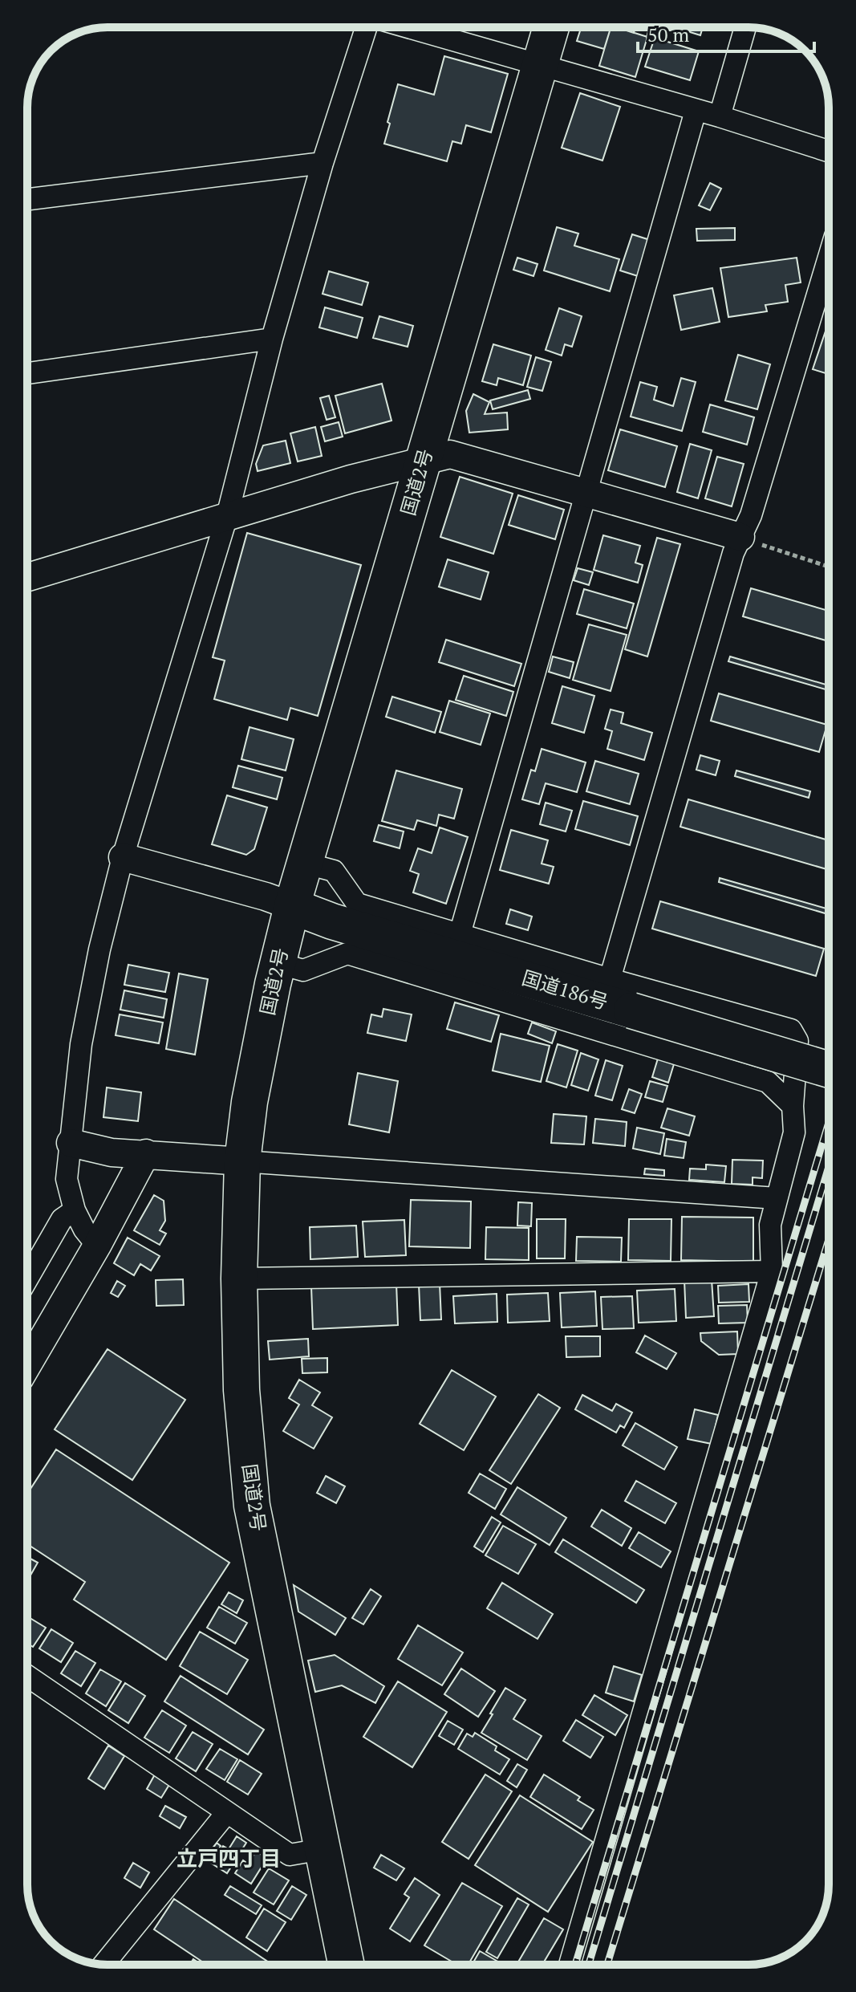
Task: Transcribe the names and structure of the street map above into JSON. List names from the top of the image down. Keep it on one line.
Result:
{"streets":{"highway":["国道2号","国道186号"]},"crossings":[["国道2号","国道186号"]],"districts":["立戸四丁目"],"scale_bar":"50 m"}
